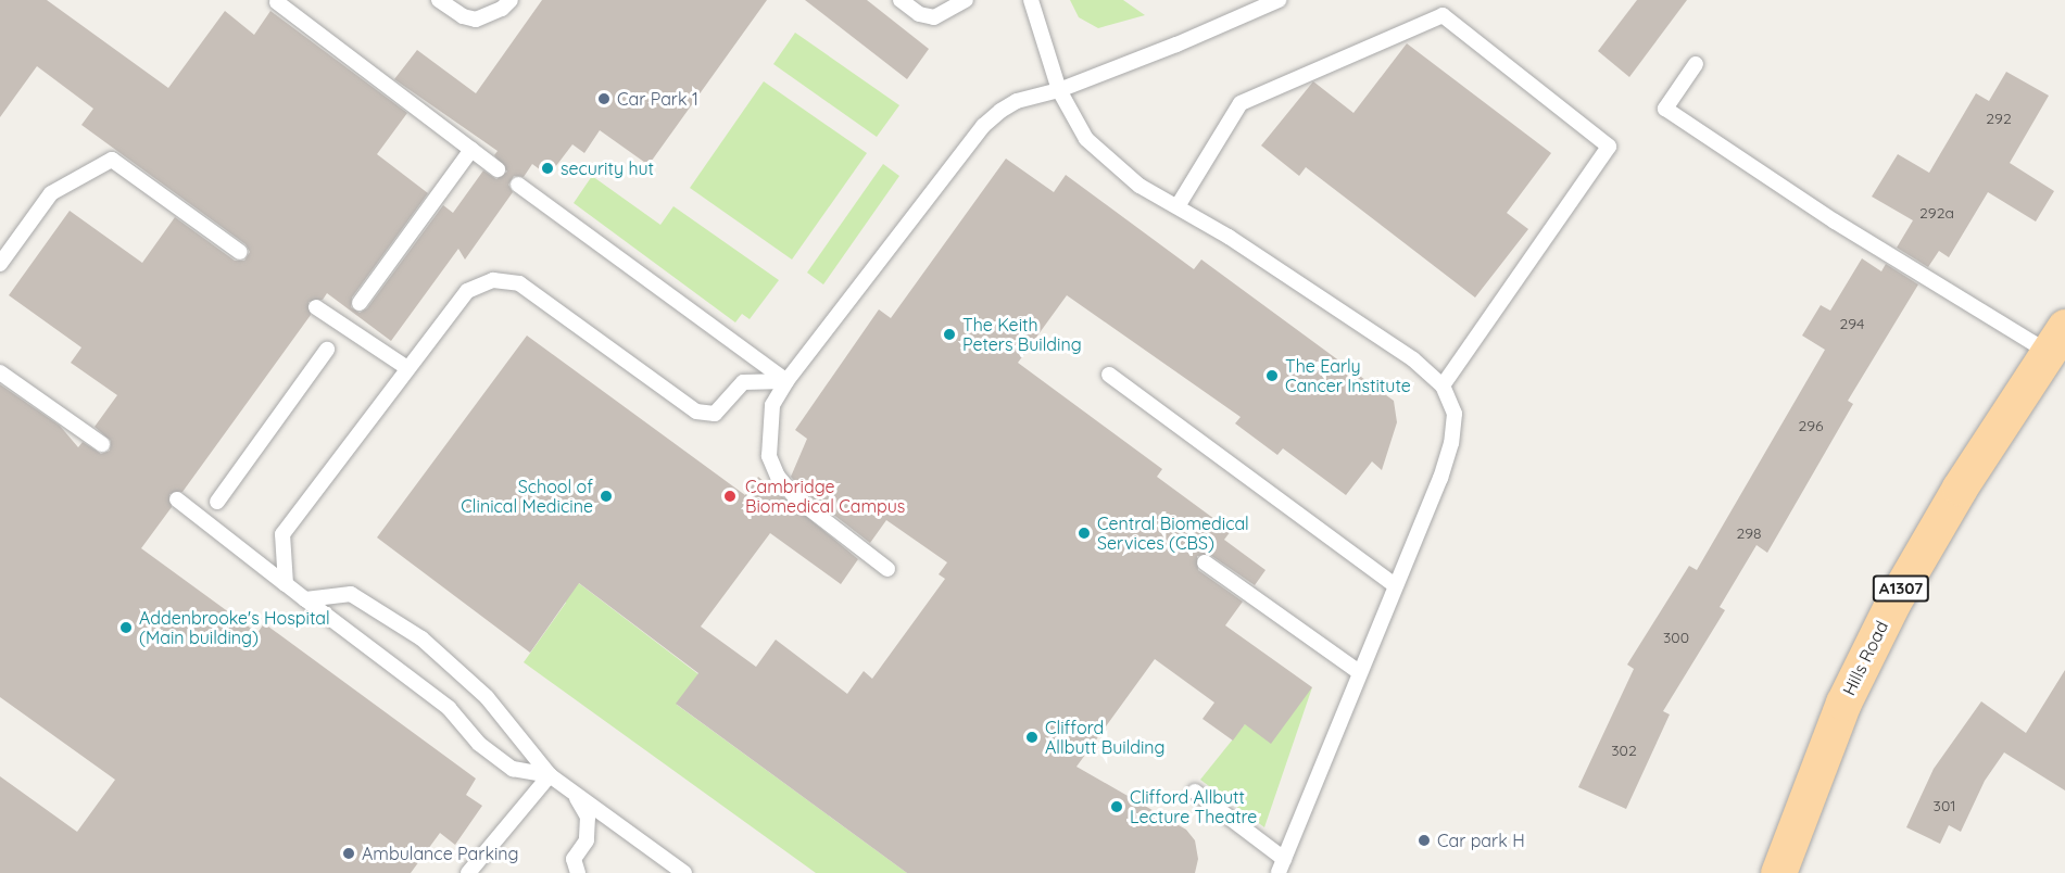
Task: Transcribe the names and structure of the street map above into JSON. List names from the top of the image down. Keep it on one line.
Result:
{"streets":{"main road":["A1307","Hills Road"]},"places":["Car Park 1","security hut","The Keith Peters Building","The Early Cancer Institute","School of Clinical Medicine","Cambridge Biomedical Campus","Central Biomedical Services (CBS)","Addenbrooke's Hospital (Main building)","Clifford Allbutt Building","Clifford Allbutt Lecture Theatre","Car park H","Ambulance Parking"],"house_numbers":["292","292a","294","296","298","300","302","301"]}
